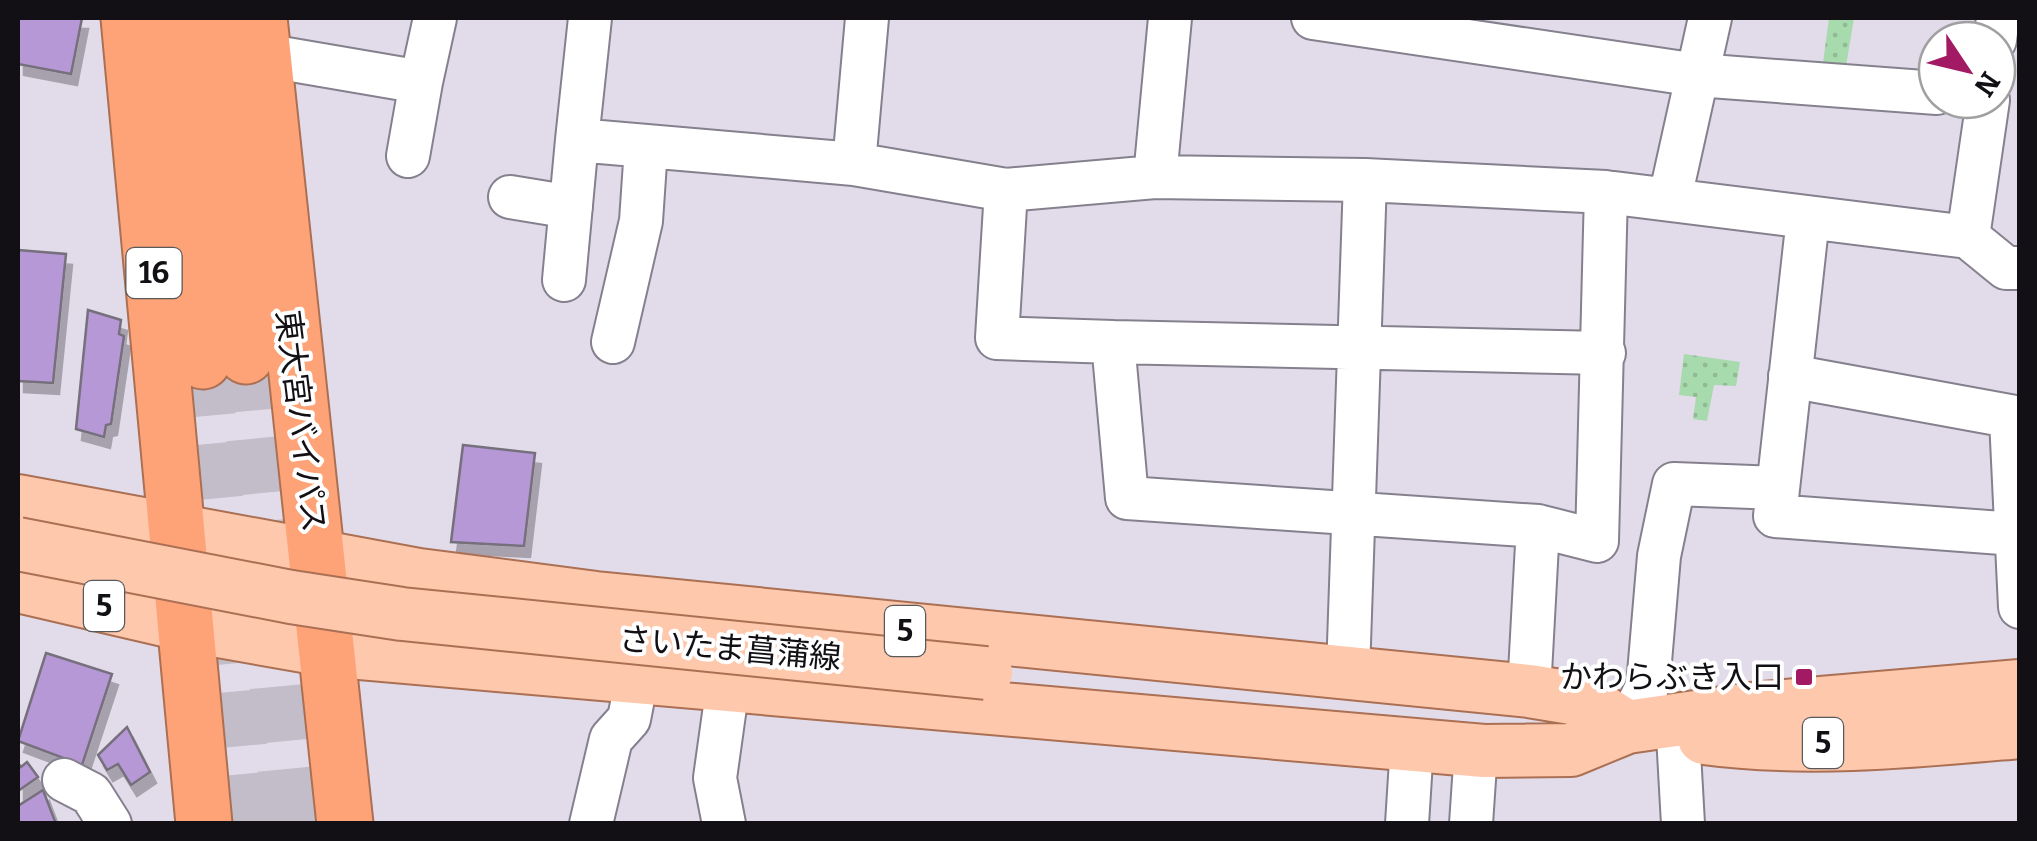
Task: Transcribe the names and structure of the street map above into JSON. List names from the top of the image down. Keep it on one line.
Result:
{"streets":{"highway":["16","東大宮バイパス"],"main road":["5","さいたま菖蒲線"]},"crossings":[["16","5"],["東大宮バイパス","5"],["5","さいたま菖蒲線"]],"places":{"transit":["かわらぶき入口"]},"north":"bottom right"}
